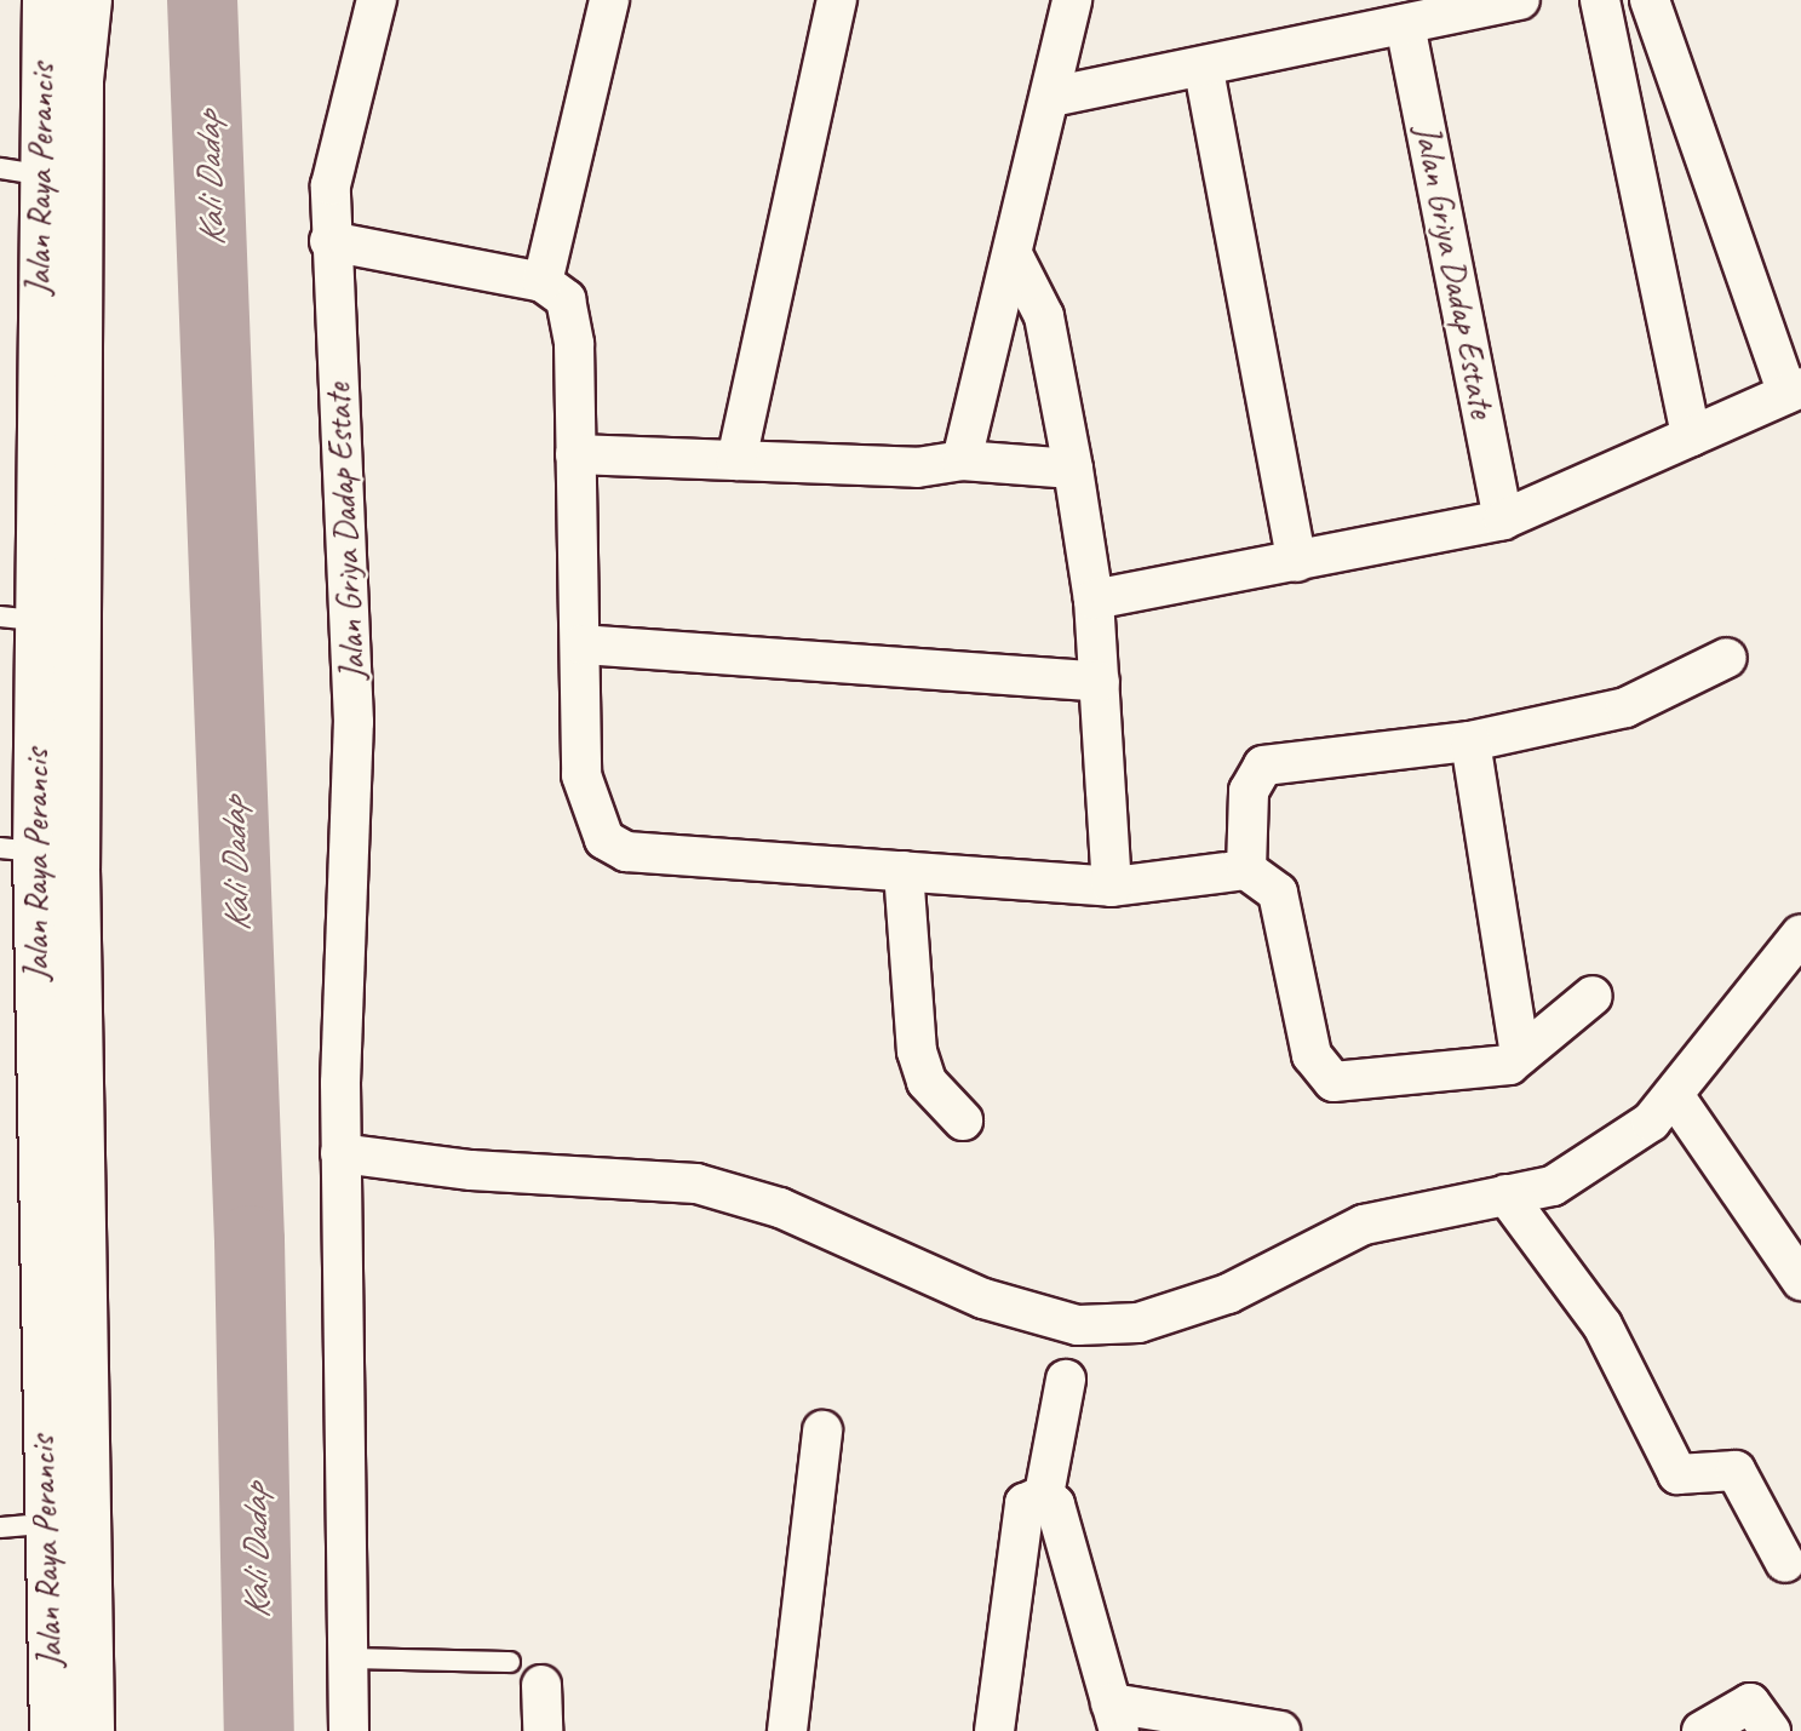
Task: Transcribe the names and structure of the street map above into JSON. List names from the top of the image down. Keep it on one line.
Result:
{"streets":{"street":["Jalan Raya Perancis","Jalan Griya Dadap Estate"]},"water":["Kali Dadap"]}
